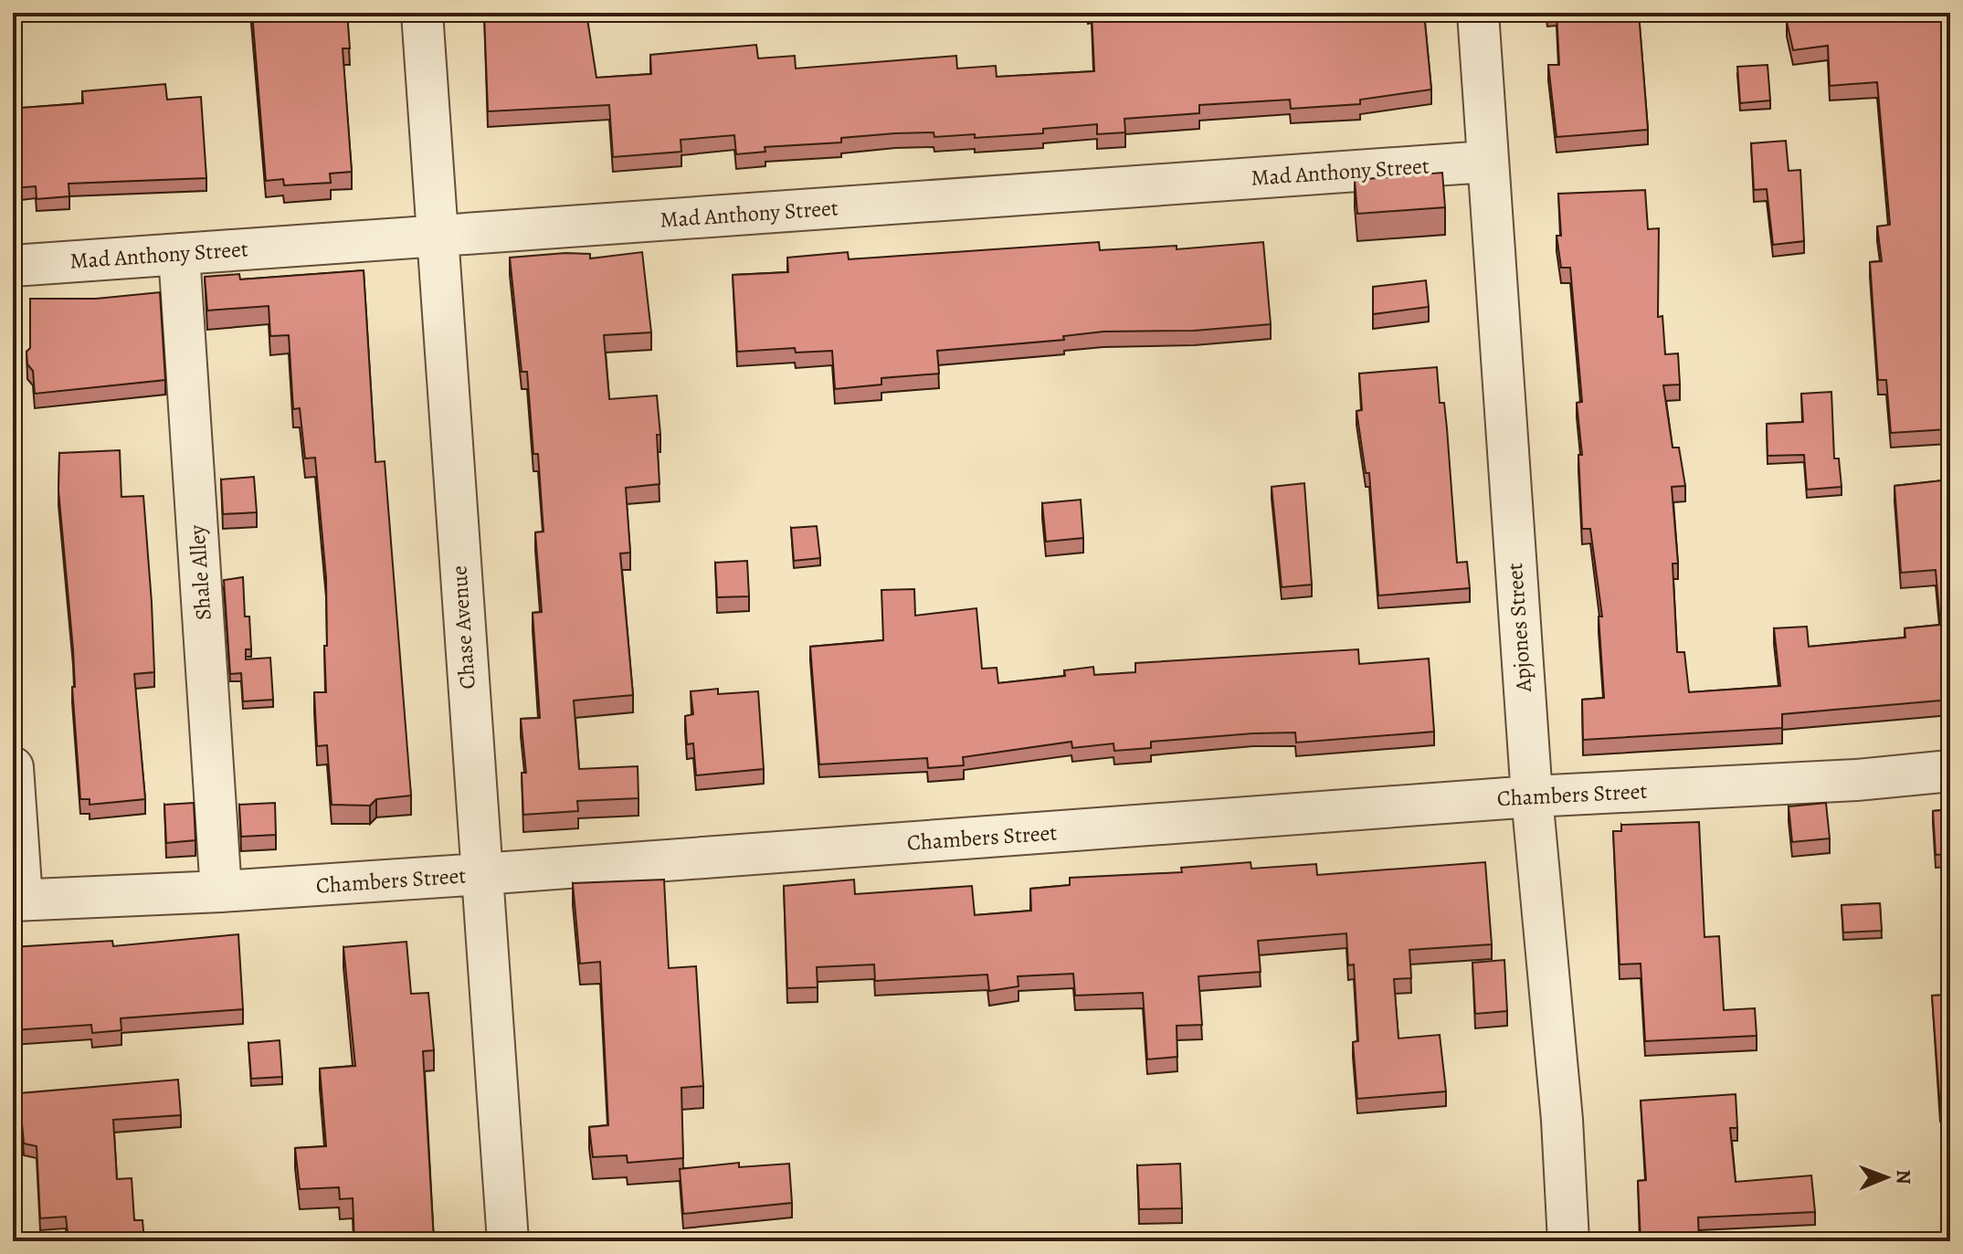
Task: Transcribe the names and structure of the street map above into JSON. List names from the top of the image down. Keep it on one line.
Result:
{"streets":{"street":["Mad Anthony Street","Shale Alley","Chase Avenue","Apjones Street","Chambers Street"]},"crossings":[["Mad Anthony Street","Shale Alley"],["Mad Anthony Street","Chase Avenue"],["Mad Anthony Street","Apjones Street"],["Shale Alley","Chambers Street"],["Chase Avenue","Chambers Street"],["Apjones Street","Chambers Street"]],"north":"right"}
